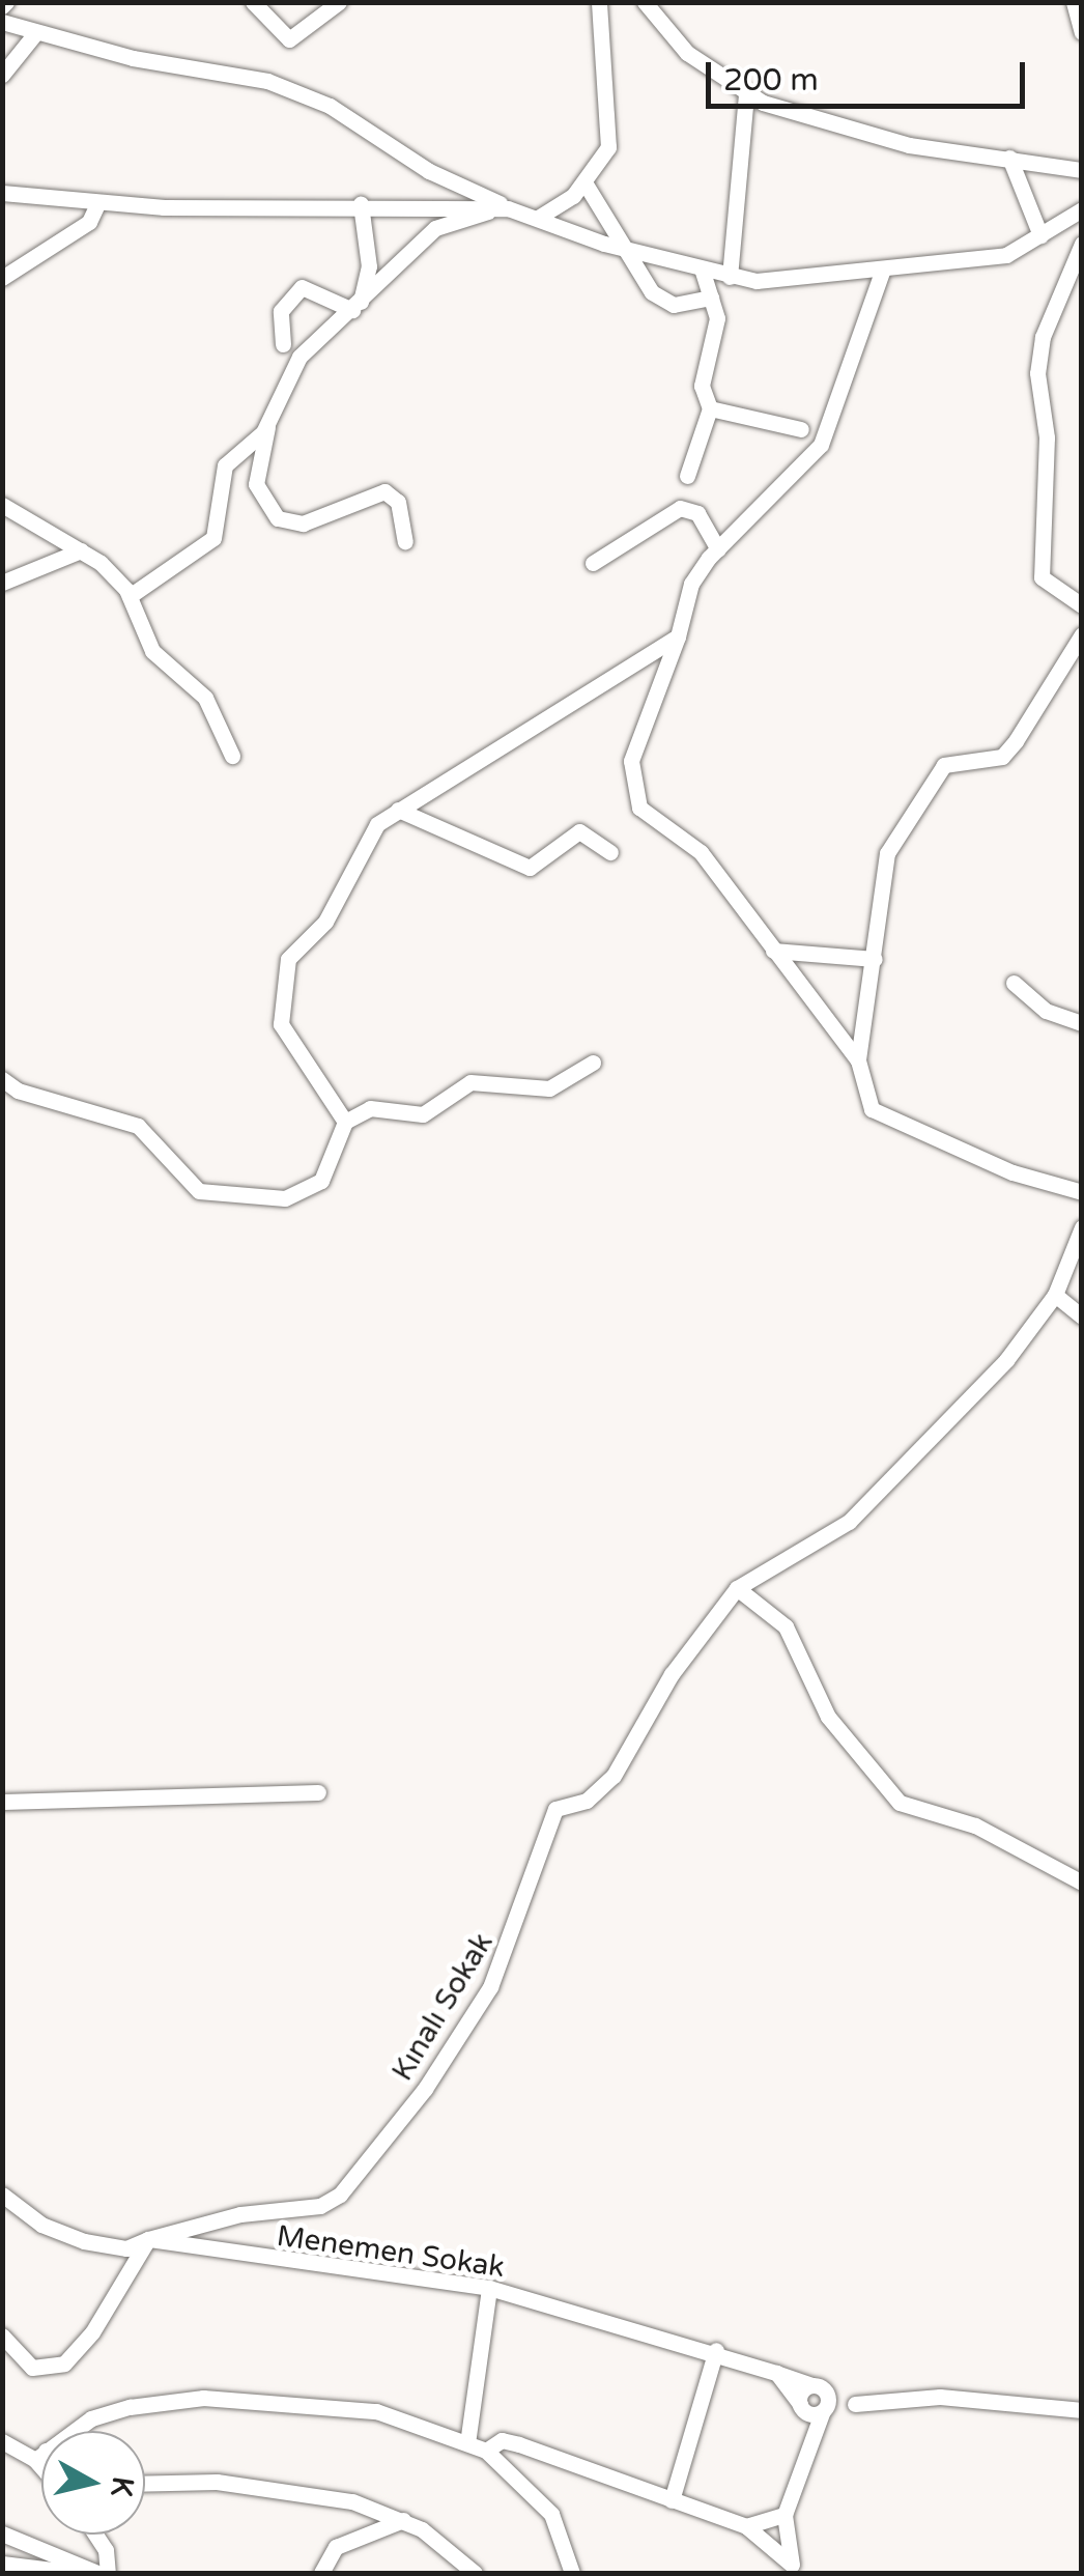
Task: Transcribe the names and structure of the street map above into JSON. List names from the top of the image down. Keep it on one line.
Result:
{"streets":{"street":["Kınalı Sokak","Menemen Sokak"]},"crossings":[["Kınalı Sokak","Menemen Sokak"]],"scale_bar":"200 m","north":"right"}
